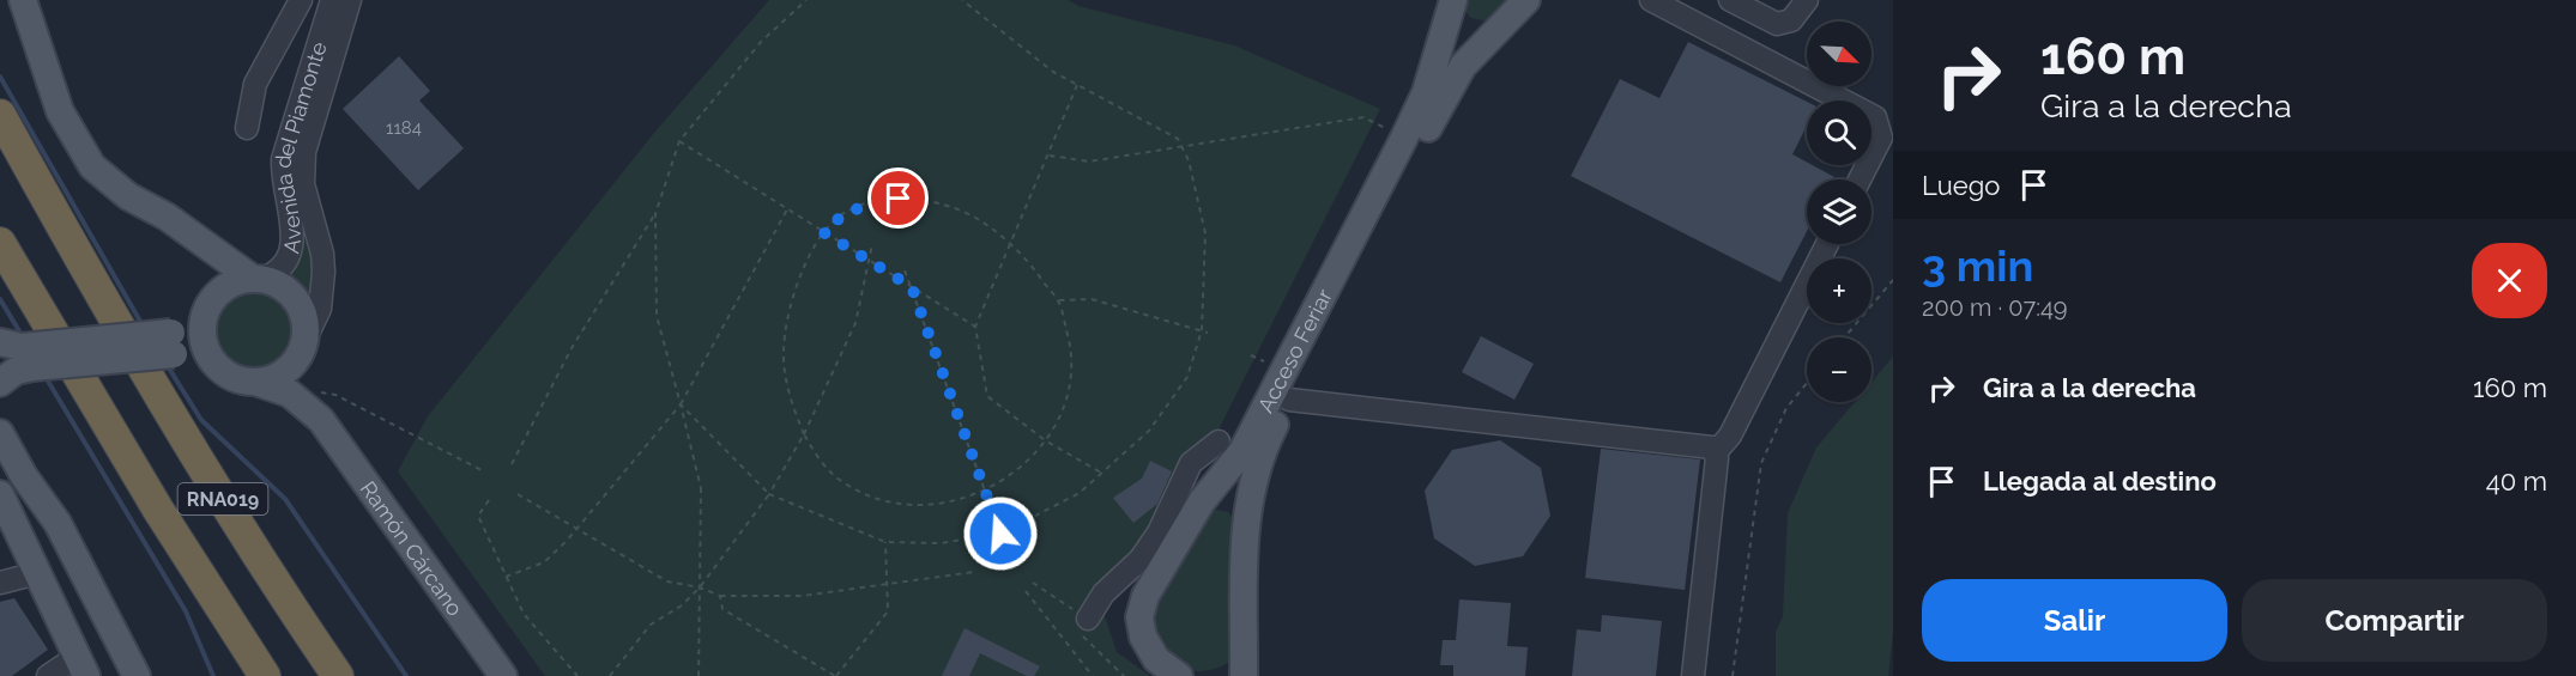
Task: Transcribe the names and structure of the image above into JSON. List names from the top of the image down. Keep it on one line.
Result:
{"streets":{"highway":["RNA019"],"main road":["Acceso Feriar","Ramón Cárcano"],"street":["Avenida del Piamonte"]},"crossings":[["Avenida del Piamonte","Ramón Cárcano"]],"house_numbers":["1184"],"north":"bottom right","page":{"turn":["160 m","Gira a la derecha"],"map_buttons":["+","−"],"then":"Luego","heading":["3 min","200 m · 07:49"],"list":[{"name":"Gira a la derecha","value":"160 m"},{"name":"Llegada al destino","value":"40 m"}],"buttons":["Salir","Compartir"]}}
